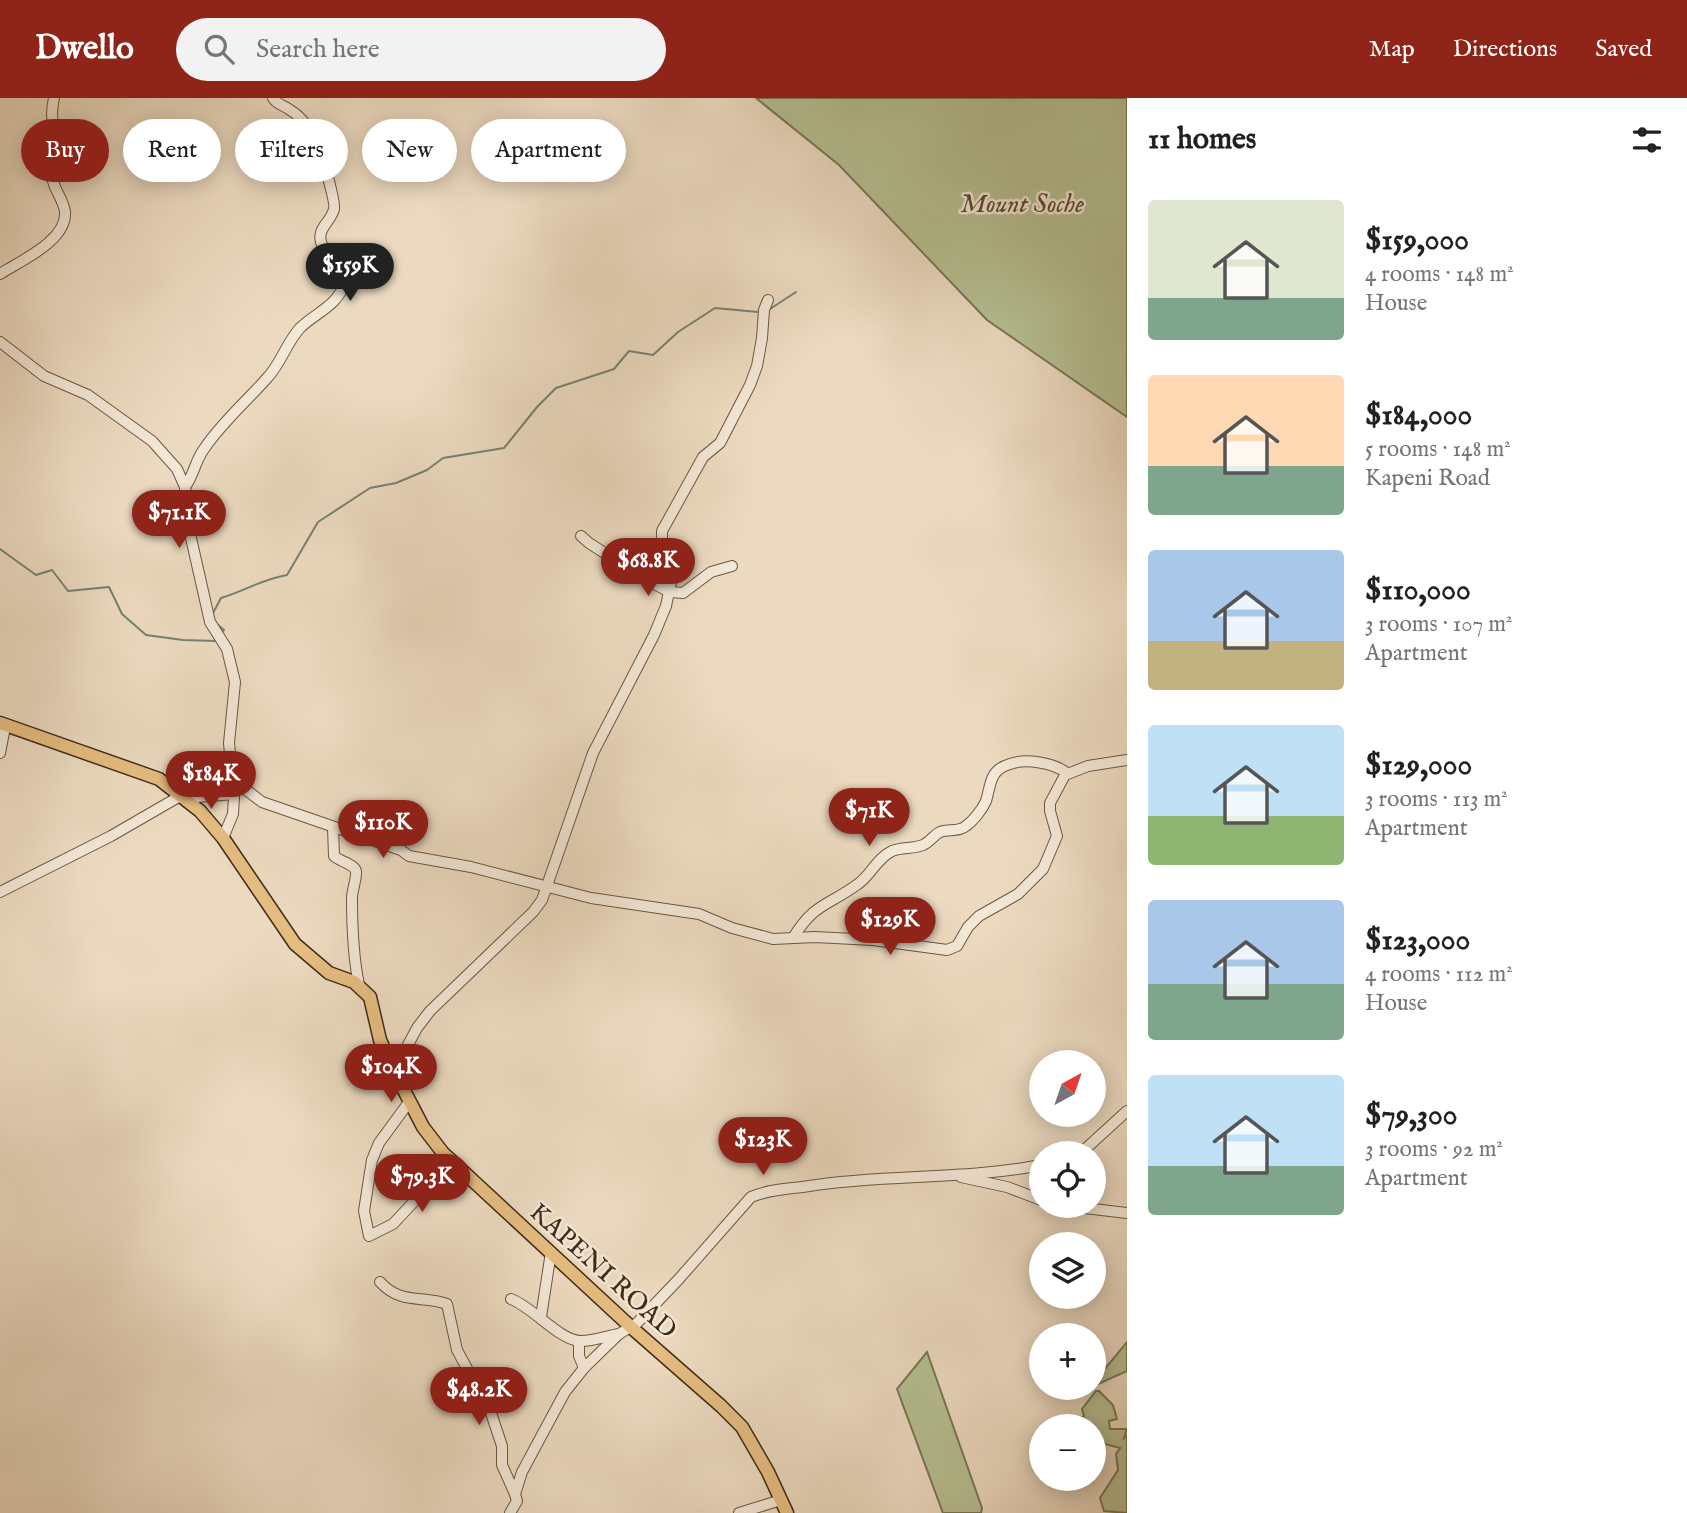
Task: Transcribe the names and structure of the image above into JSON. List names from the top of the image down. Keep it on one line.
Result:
{"streets":{"main road":["KAPENI ROAD"]},"parks":["Mount Soche"],"north":"top right","page":{"header":"Dwello","search":"Search here","nav":["Map","Directions","Saved"],"heading":"11 homes","chip":["Buy","Rent","Filters","New","Apartment"],"list":[{"name":"$159,000","note":"4 rooms · 148 m² · House"},{"name":"$184,000","note":"5 rooms · 148 m² · Kapeni Road"},{"name":"$110,000","note":"3 rooms · 107 m² · Apartment"},{"name":"$129,000","note":"3 rooms · 113 m² · Apartment"},{"name":"$123,000","note":"4 rooms · 112 m² · House"},{"name":"$79,300","note":"3 rooms · 92 m² · Apartment"}],"price":["$159K","$71.1K","$68.8K","$184K","$71K","$110K","$129K","$104K","$123K","$79.3K","$48.2K"],"map_buttons":["+","−"]}}
